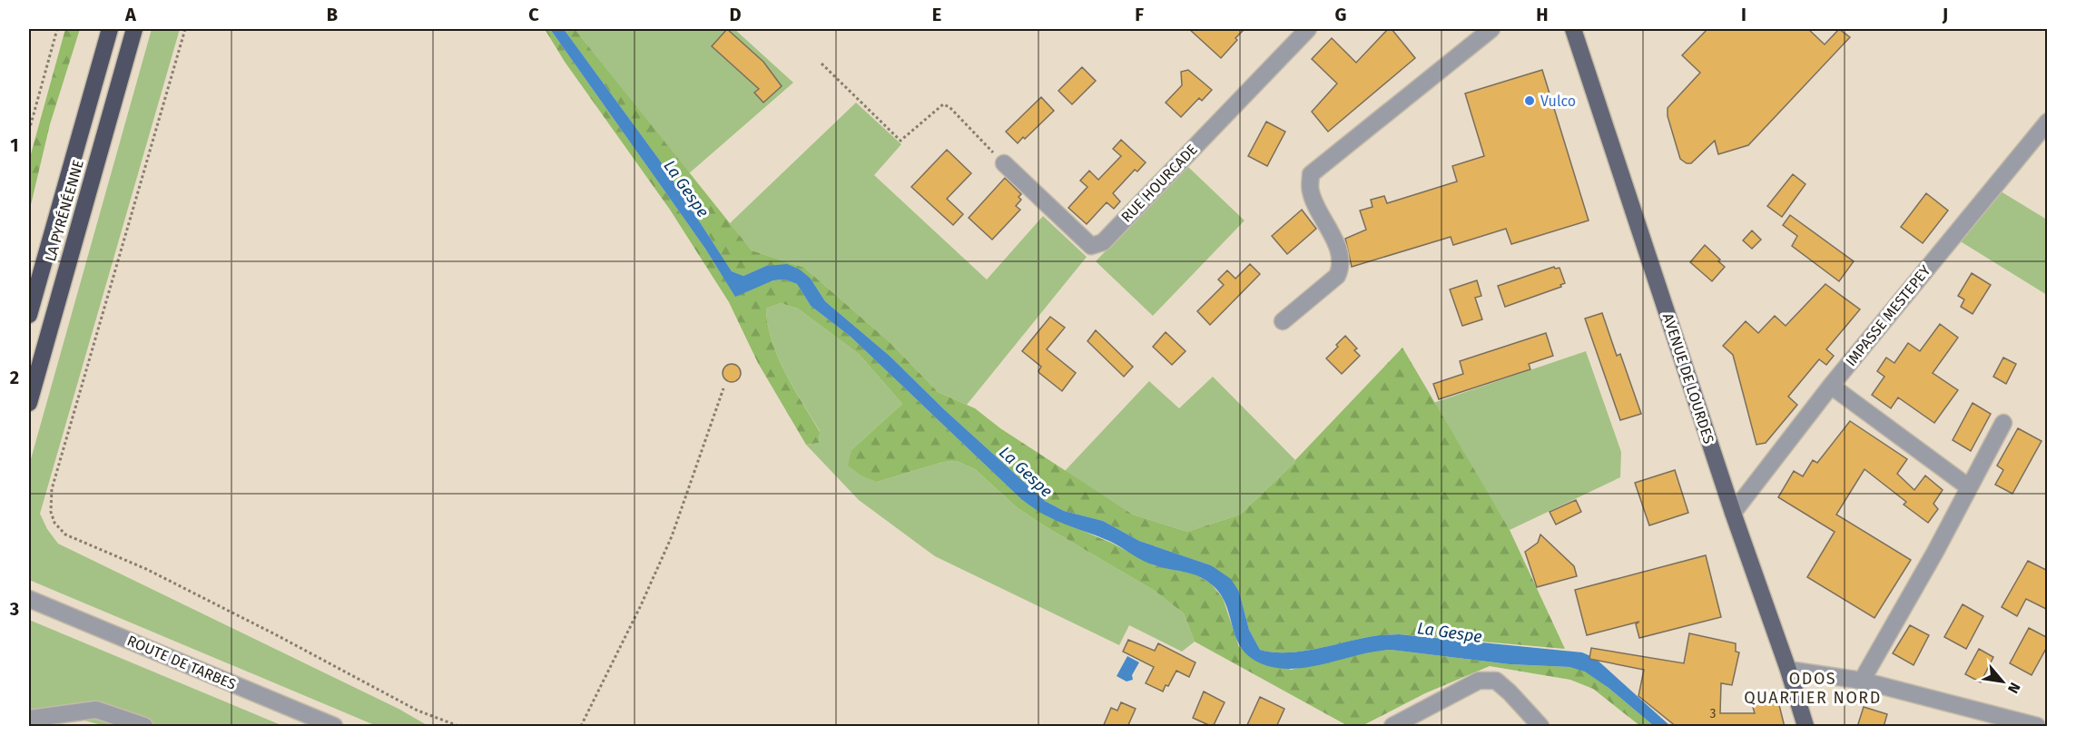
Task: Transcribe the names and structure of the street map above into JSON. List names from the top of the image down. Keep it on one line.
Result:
{"streets":{"highway":["LA PYRÉNÉENNE"],"main road":["AVENUE DE LOURDES"],"street":["RUE HOURCADE","IMPASSE MESTEPEY","ROUTE DE TARBES"]},"crossings":[["IMPASSE MESTEPEY","AVENUE DE LOURDES"]],"districts":["ODOS QUARTIER NORD"],"water":["La Gespe"],"places":["Vulco"],"house_numbers":["3"],"north":"bottom right","grid":{"columns":["A","B","C","D","E","F","G","H","I","J"],"rows":["1","2","3"]}}
